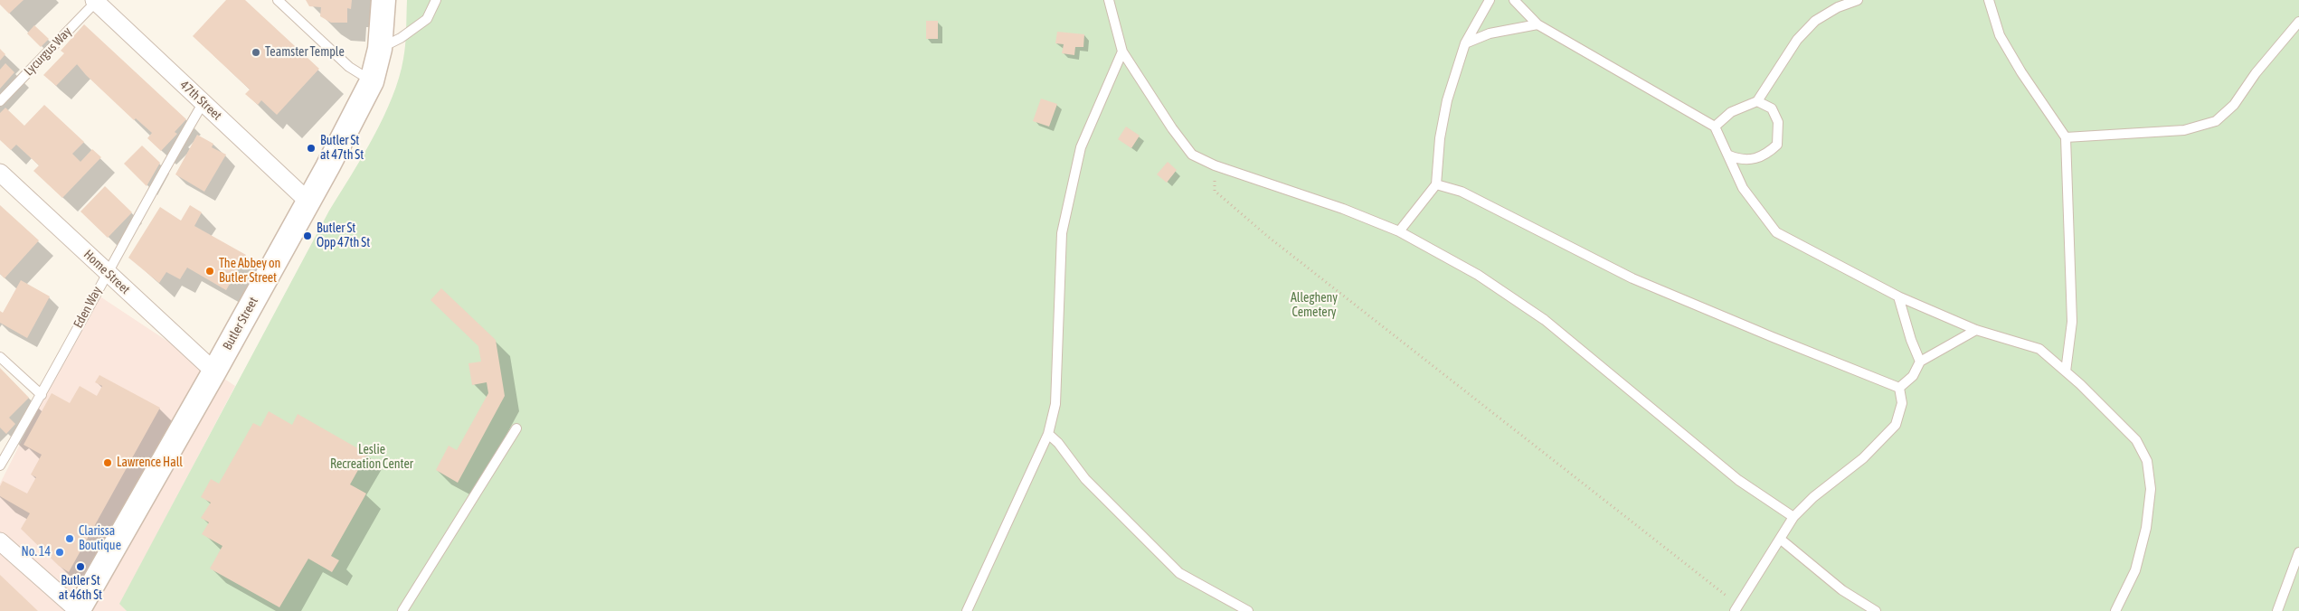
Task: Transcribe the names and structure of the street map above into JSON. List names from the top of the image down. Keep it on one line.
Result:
{"streets":{"main road":["Butler Street"],"street":["47th Street","Home Street"],"lane":["Lycurgus Way","Eden Way"]},"crossings":[["Lycurgus Way","47th Street"],["47th Street","Eden Way"],["47th Street","Butler Street"],["Home Street","Eden Way"],["Home Street","Butler Street"]],"parks":["Allegheny Cemetery","Leslie Recreation Center"],"places":["Teamster Temple","Butler St at 47th St","Butler St Opp 47th St","The Abbey on Butler Street","Lawrence Hall","Clarissa Boutique","No. 14","Butler St at 46th St"]}
